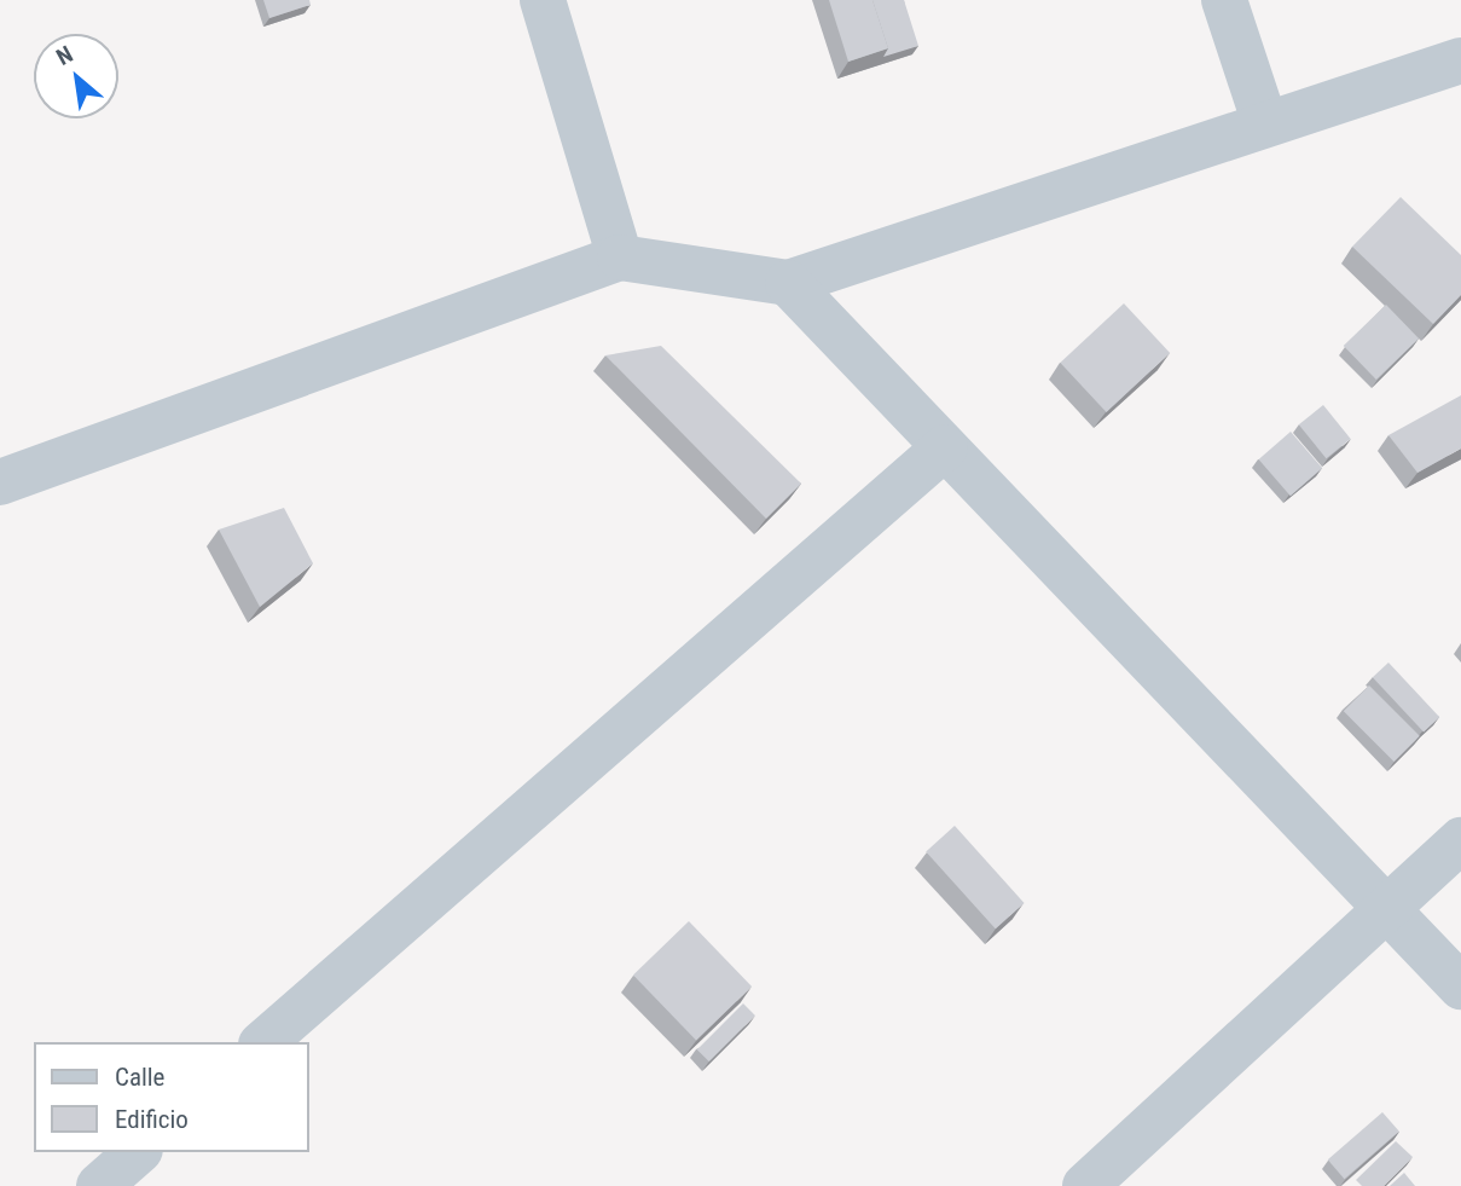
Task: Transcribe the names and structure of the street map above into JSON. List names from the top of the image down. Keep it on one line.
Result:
{"legend":["Calle","Edificio"],"north":"top left"}
